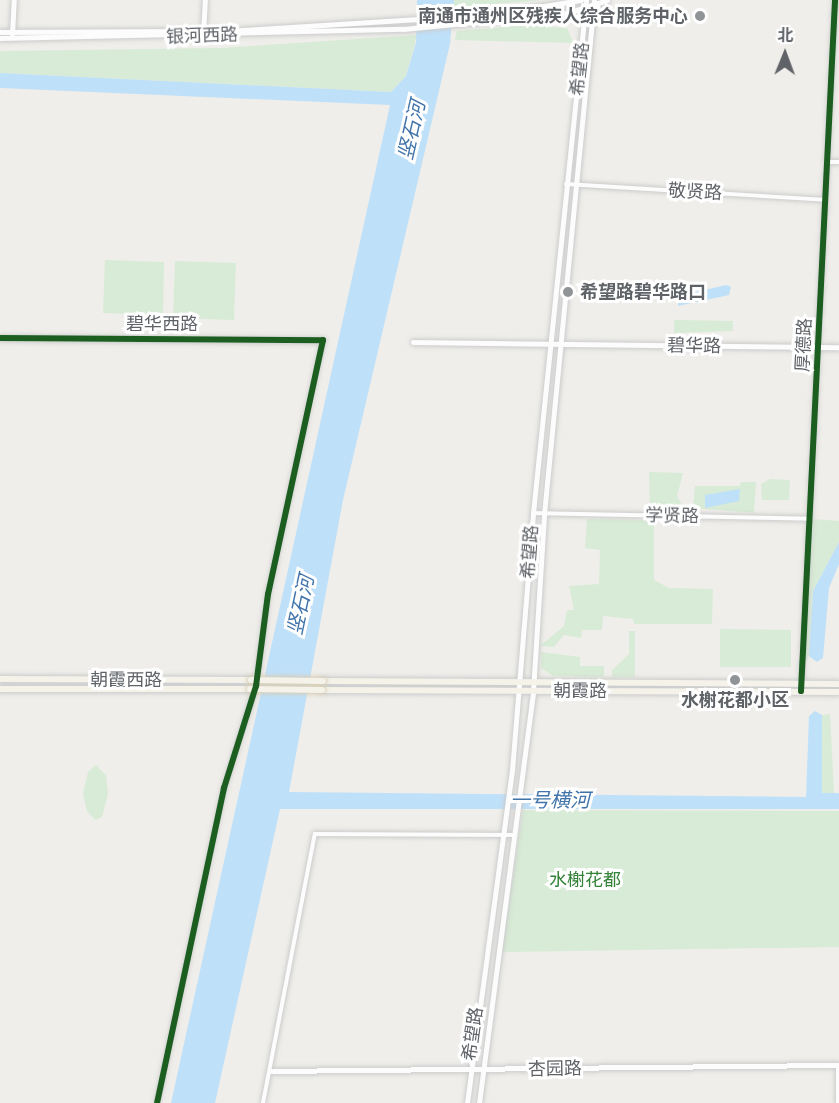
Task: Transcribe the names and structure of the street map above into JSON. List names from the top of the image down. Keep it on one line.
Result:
{"streets":{"main road":["银河西路","希望路","碧华西路","碧华路","朝霞西路","朝霞路","杏园路"],"street":["敬贤路","厚德路","学贤路"]},"crossings":[["银河西路","希望路"],["希望路","敬贤路"],["希望路","碧华路"],["希望路","学贤路"],["希望路","朝霞路"],["希望路","杏园路"],["敬贤路","厚德路"],["厚德路","碧华路"],["厚德路","学贤路"],["厚德路","朝霞路"],["朝霞西路","朝霞路"]],"water":["竖石河","一号横河"],"parks":["水榭花都"],"places":["南通市通州区残疾人综合服务中心","希望路碧华路口","水榭花都小区"],"north":"top"}
